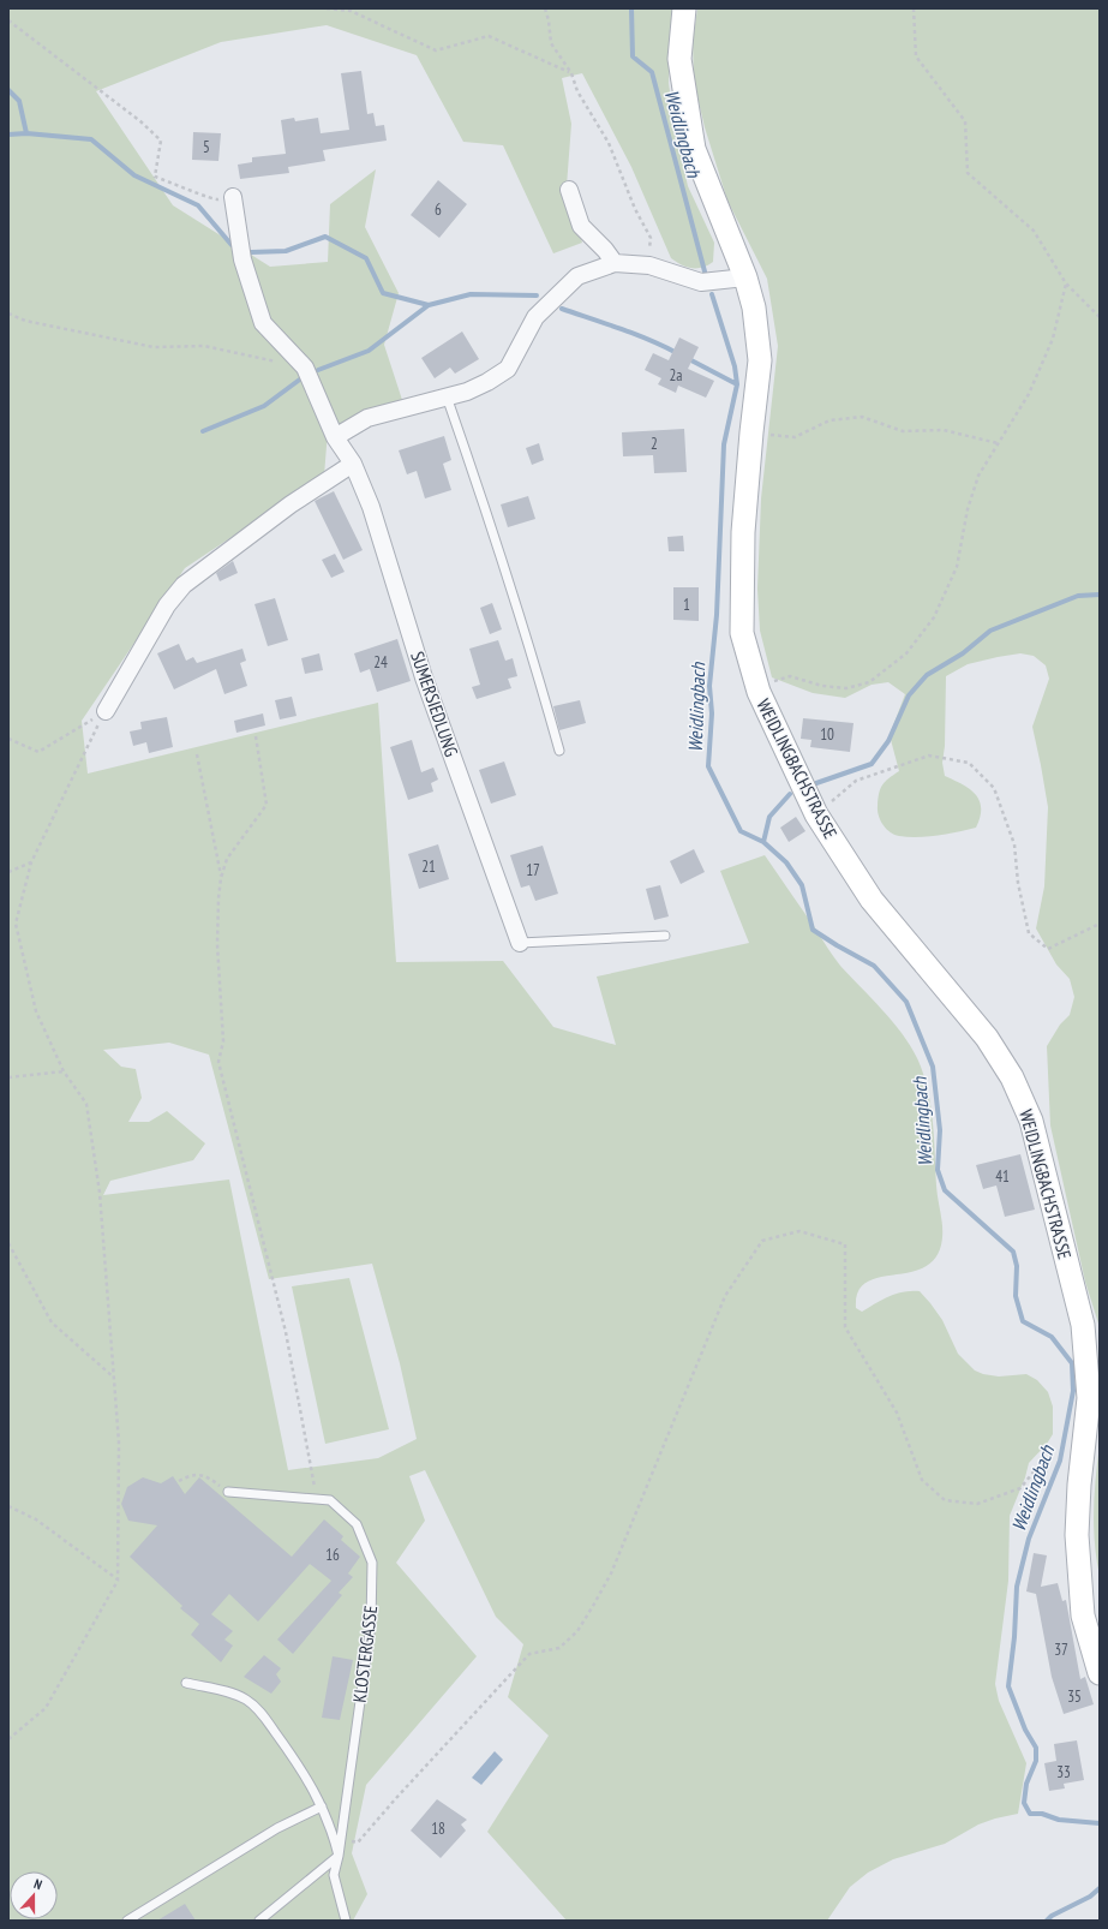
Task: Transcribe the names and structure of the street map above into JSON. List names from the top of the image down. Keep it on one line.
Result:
{"streets":{"main road":["WEIDLINGBACHSTRASSE"],"street":["SUMERSIEDLUNG"],"lane":["KLOSTERGASSE"]},"water":["Weidlingbach"],"house_numbers":["5","6","2a","2","1","24","10","21","17","41","16","37","35","33","18"],"north":"top"}
